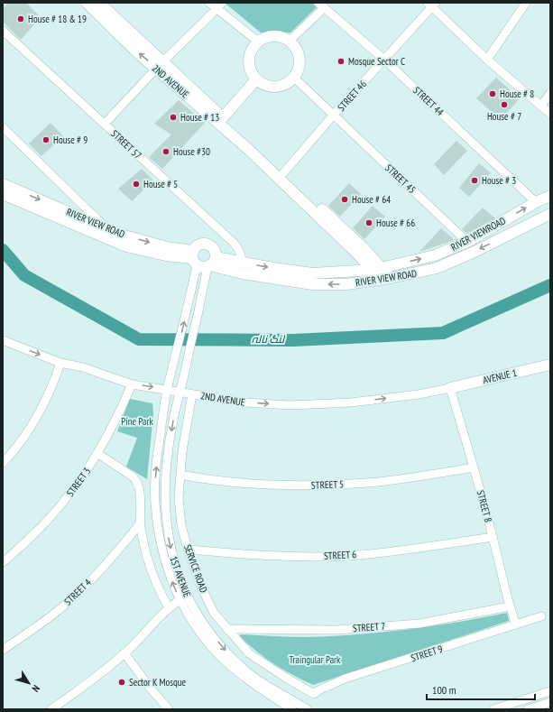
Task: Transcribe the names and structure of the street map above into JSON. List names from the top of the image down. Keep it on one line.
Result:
{"streets":{"street":["2ND AVENUE","STREET 46","STREET 44","STREET 57","STREET 45","RIVER VIEW ROAD","RIVER VIEWROAD","AVENUE 1","STREET 3","STREET 5","STREET 8","STREET 6","SERVICE ROAD","1ST AVENUE","STREET 4","STREET 7","STREET 9"]},"crossings":[["2ND AVENUE","STREET 46"],["2ND AVENUE","RIVER VIEW ROAD"],["2ND AVENUE","RIVER VIEWROAD"],["2ND AVENUE","AVENUE 1"],["2ND AVENUE","STREET 3"],["2ND AVENUE","STREET 8"],["2ND AVENUE","SERVICE ROAD"],["2ND AVENUE","1ST AVENUE"],["STREET 46","STREET 44"],["STREET 46","STREET 45"],["STREET 44","RIVER VIEWROAD"],["STREET 57","RIVER VIEW ROAD"],["STREET 45","RIVER VIEWROAD"],["RIVER VIEW ROAD","RIVER VIEWROAD"],["RIVER VIEW ROAD","1ST AVENUE"],["AVENUE 1","STREET 8"],["STREET 5","STREET 8"],["STREET 5","SERVICE ROAD"],["STREET 8","STREET 6"],["STREET 8","STREET 7"],["STREET 8","STREET 9"],["STREET 6","SERVICE ROAD"],["SERVICE ROAD","STREET 7"],["SERVICE ROAD","STREET 9"]],"one_way":["RIVER VIEWROAD"],"water":["لنگ نالہ"],"parks":["Pine Park","Traingular Park"],"places":["House # 18 & 19","Mosque Sector C","House # 8","House # 7","House # 13","House # 9","House #30","House # 3","House # 5","House # 64","House # 66","Sector K Mosque"],"scale_bar":"100 m","north":"bottom right"}
